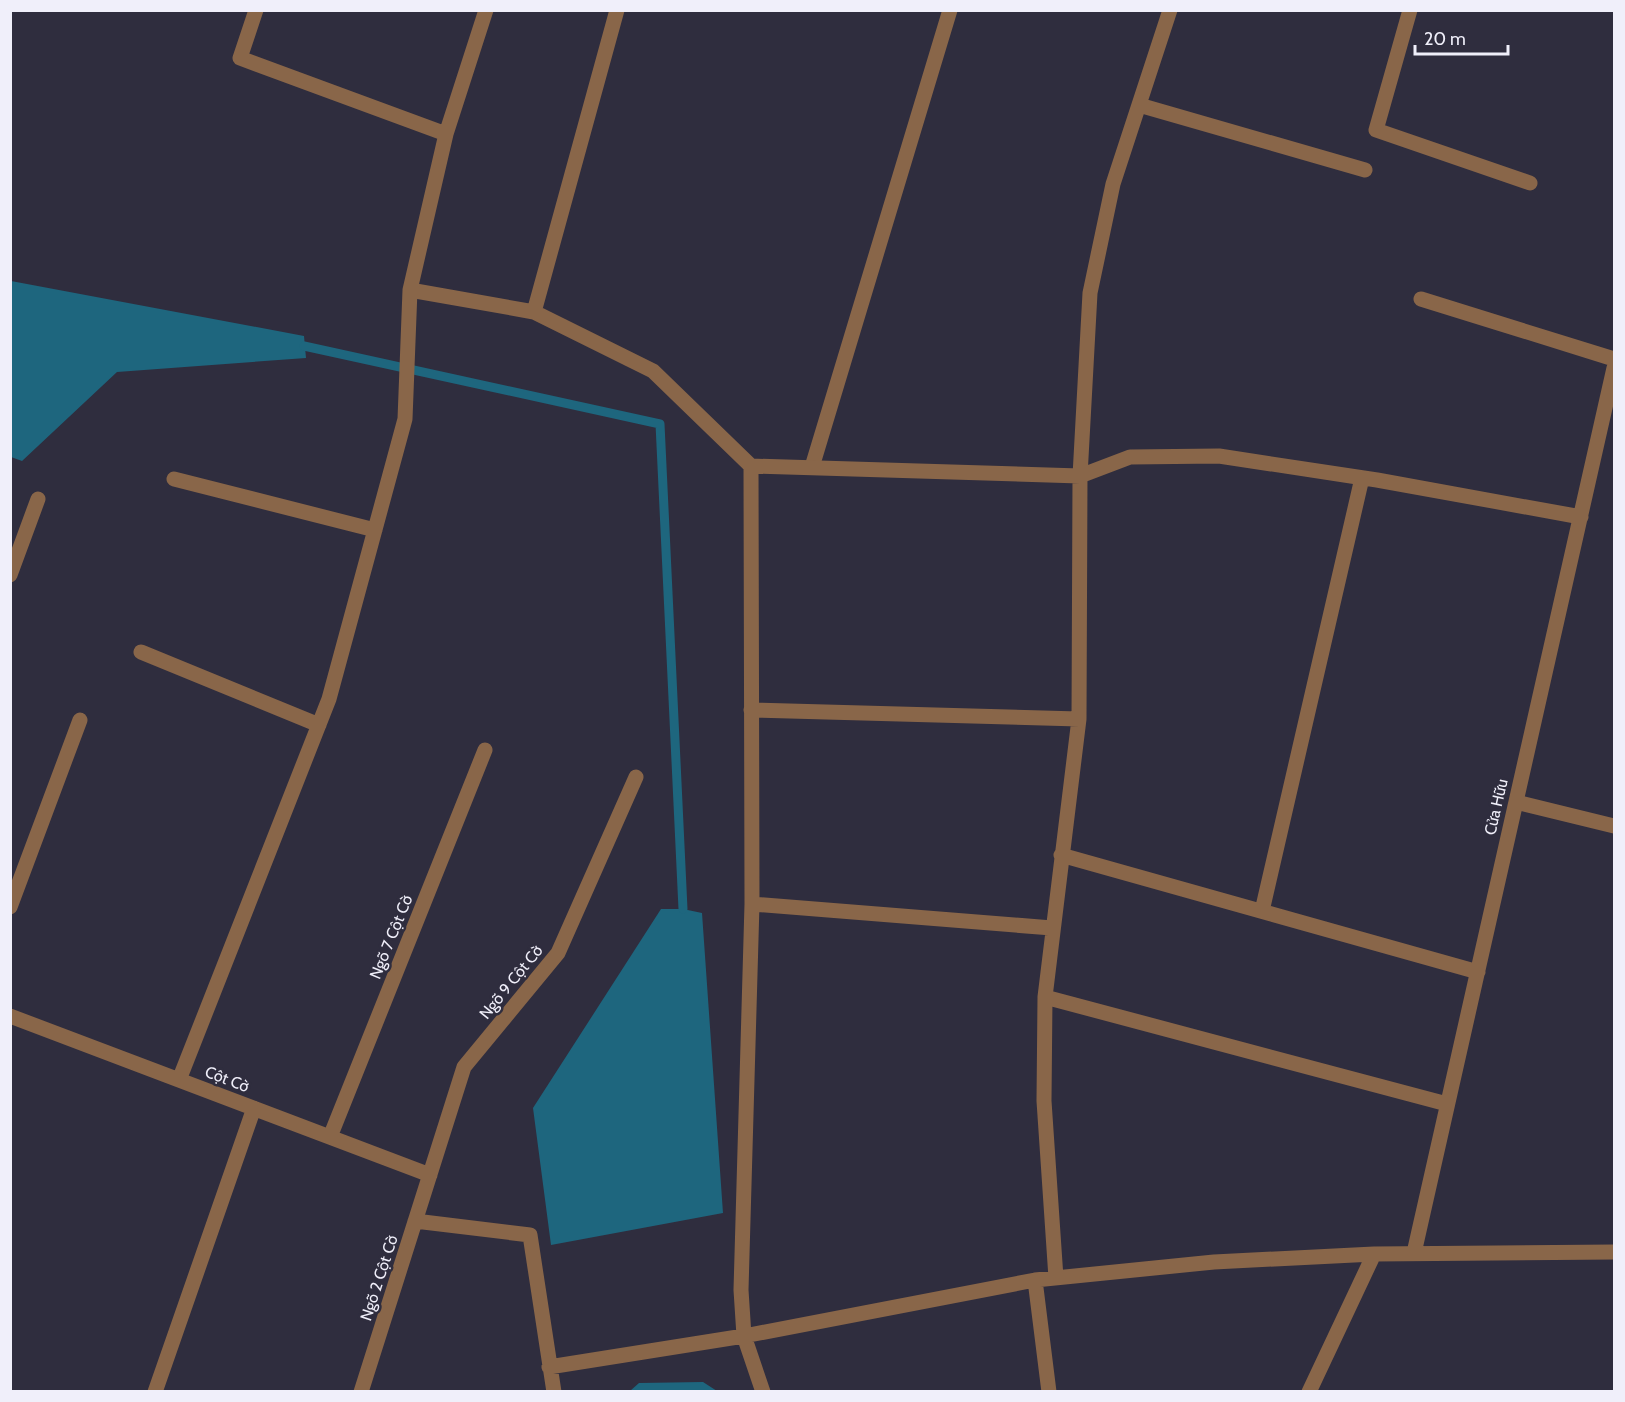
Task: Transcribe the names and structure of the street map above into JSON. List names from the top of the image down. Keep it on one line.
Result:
{"streets":{"street":["Cửa Hữu","Ngõ 7 Cột Cờ","Ngõ 9 Cột Cờ","Cột Cờ","Ngõ 2 Cột Cờ"]},"crossings":[["Ngõ 7 Cột Cờ","Cột Cờ"],["Ngõ 9 Cột Cờ","Cột Cờ"],["Ngõ 9 Cột Cờ","Ngõ 2 Cột Cờ"],["Cột Cờ","Ngõ 2 Cột Cờ"]],"scale_bar":"20 m"}
